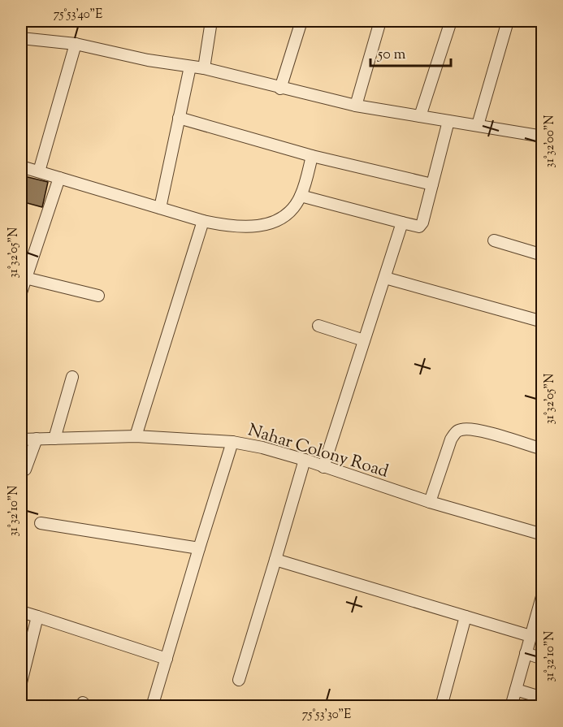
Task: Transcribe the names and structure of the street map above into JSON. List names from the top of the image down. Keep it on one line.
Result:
{"streets":{"street":["Nahar Colony Road"]},"scale_bar":"50 m","coordinates":["75°53'40\"E","31°32'00\"N","31°32'05\"N","31°32'10\"N","75°53'30\"E"]}
